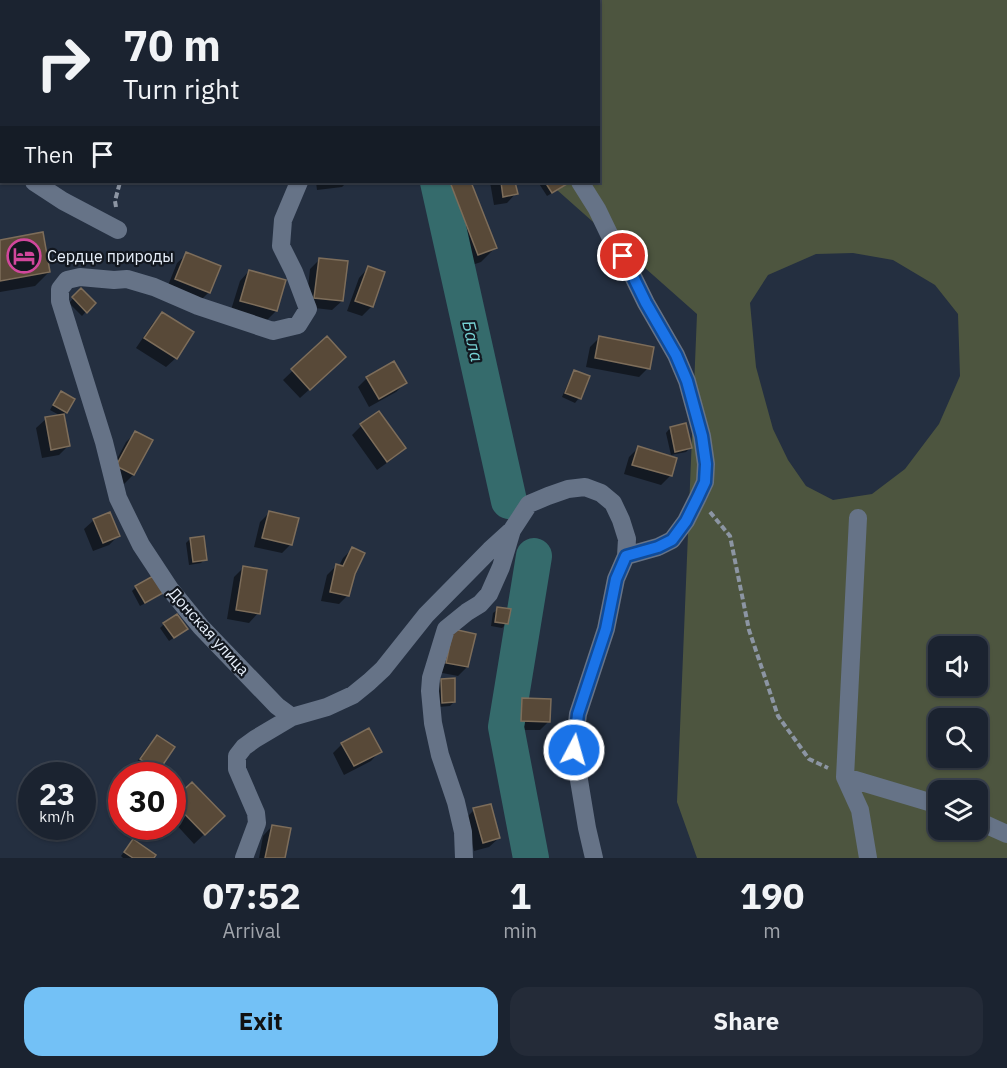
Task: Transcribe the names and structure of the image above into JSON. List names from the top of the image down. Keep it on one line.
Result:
{"streets":{"street":["Донская улица"]},"water":["Бала"],"places":{"hotel":["Сердце природы"]},"page":{"turn":["70 m","Turn right"],"then":"Then","speed":"23 km/h","limit":"30","eta":["07:52","Arrival","1","min","190","m"],"buttons":["Exit","Share"]}}
